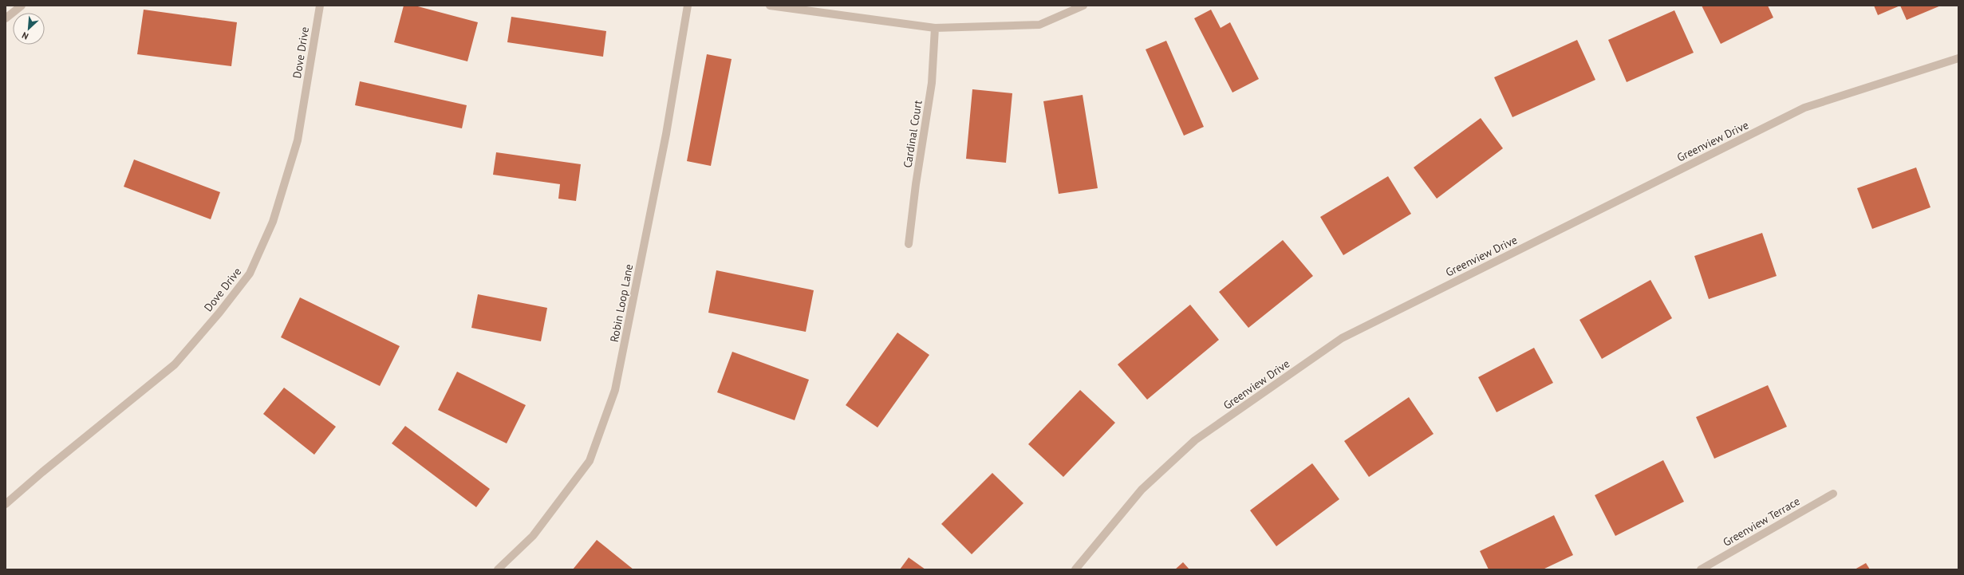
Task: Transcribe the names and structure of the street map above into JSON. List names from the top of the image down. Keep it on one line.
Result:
{"streets":{"street":["Dove Drive","Cardinal Court","Greenview Drive","Robin Loop Lane","Greenview Terrace"]},"north":"bottom left"}
